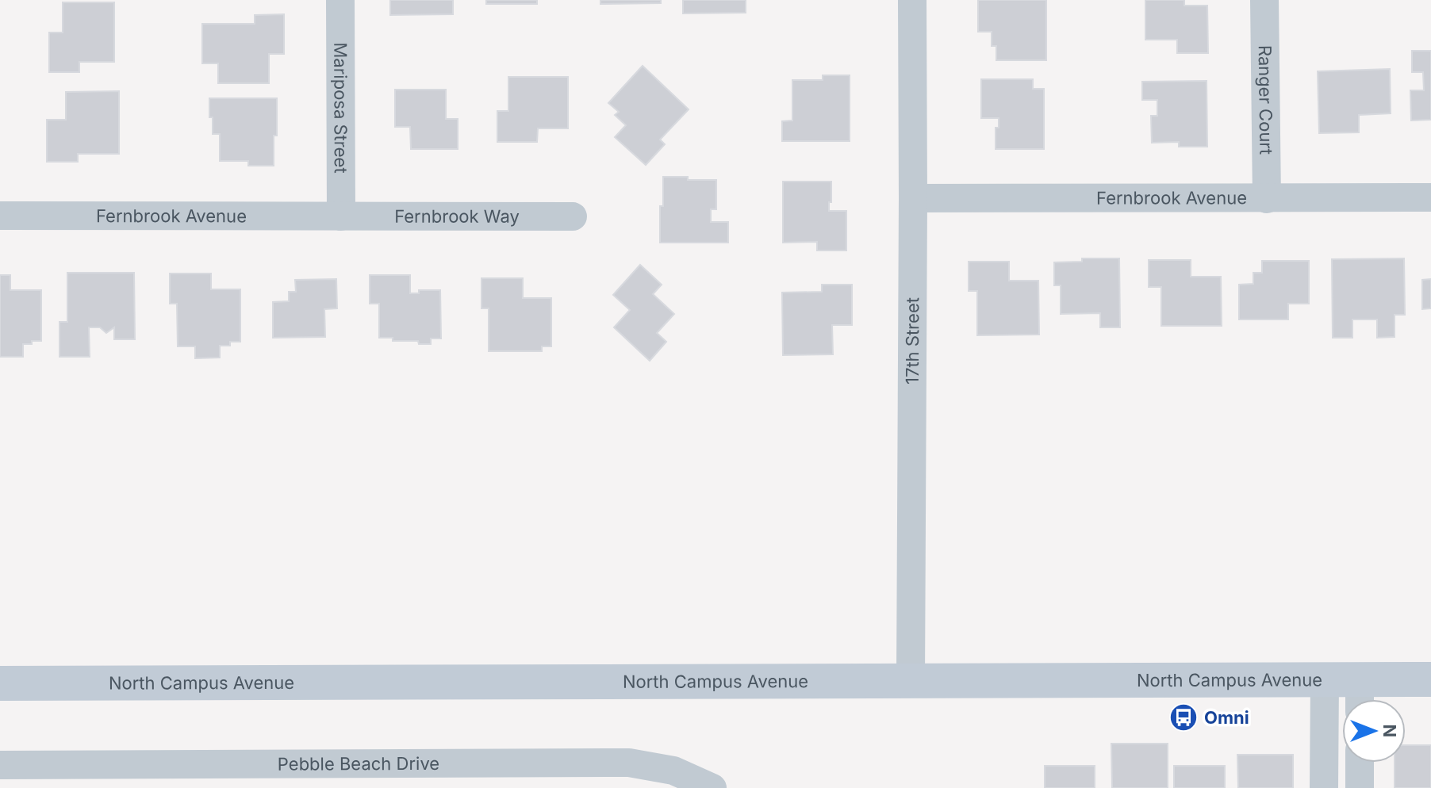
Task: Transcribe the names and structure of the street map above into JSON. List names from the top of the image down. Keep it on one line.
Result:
{"streets":{"main road":["North Campus Avenue"],"street":["Ranger Court","Mariposa Street","Fernbrook Avenue","Fernbrook Way","17th Street","Pebble Beach Drive"]},"crossings":[["Ranger Court","Fernbrook Avenue"],["Mariposa Street","Fernbrook Avenue"],["Mariposa Street","Fernbrook Way"],["Fernbrook Avenue","Fernbrook Way"],["Fernbrook Avenue","17th Street"],["17th Street","North Campus Avenue"]],"places":{"bus stop":["Omni"]},"north":"right"}
